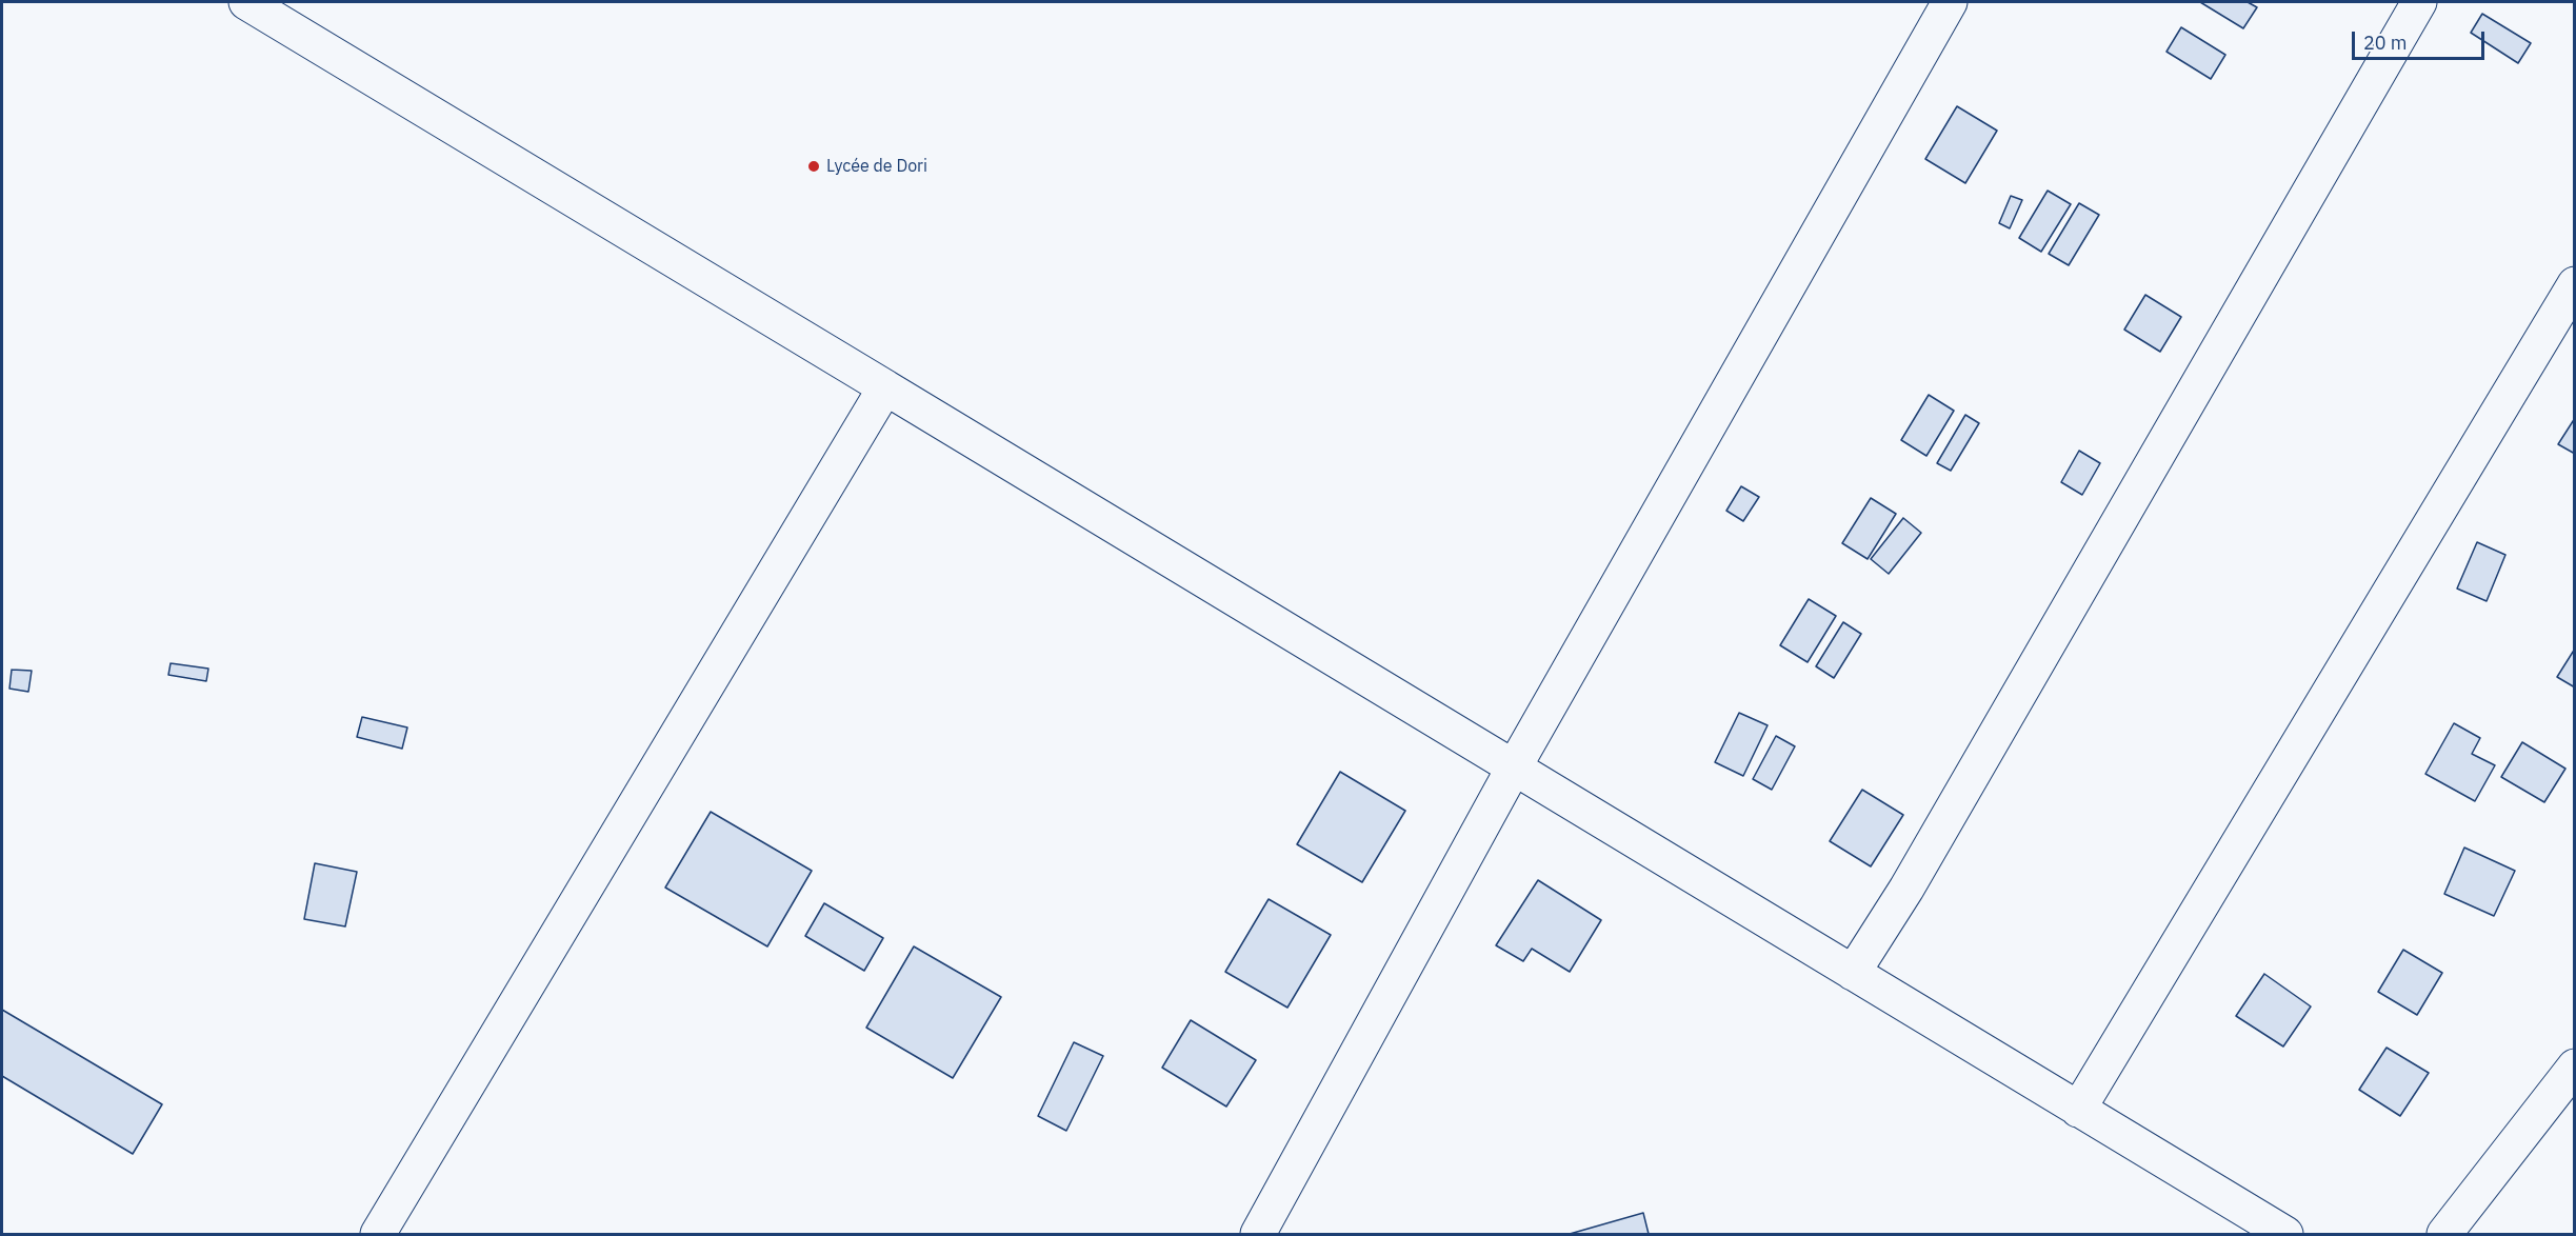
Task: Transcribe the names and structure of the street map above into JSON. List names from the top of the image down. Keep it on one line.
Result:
{"places":["Lycée de Dori"],"scale_bar":"20 m"}
